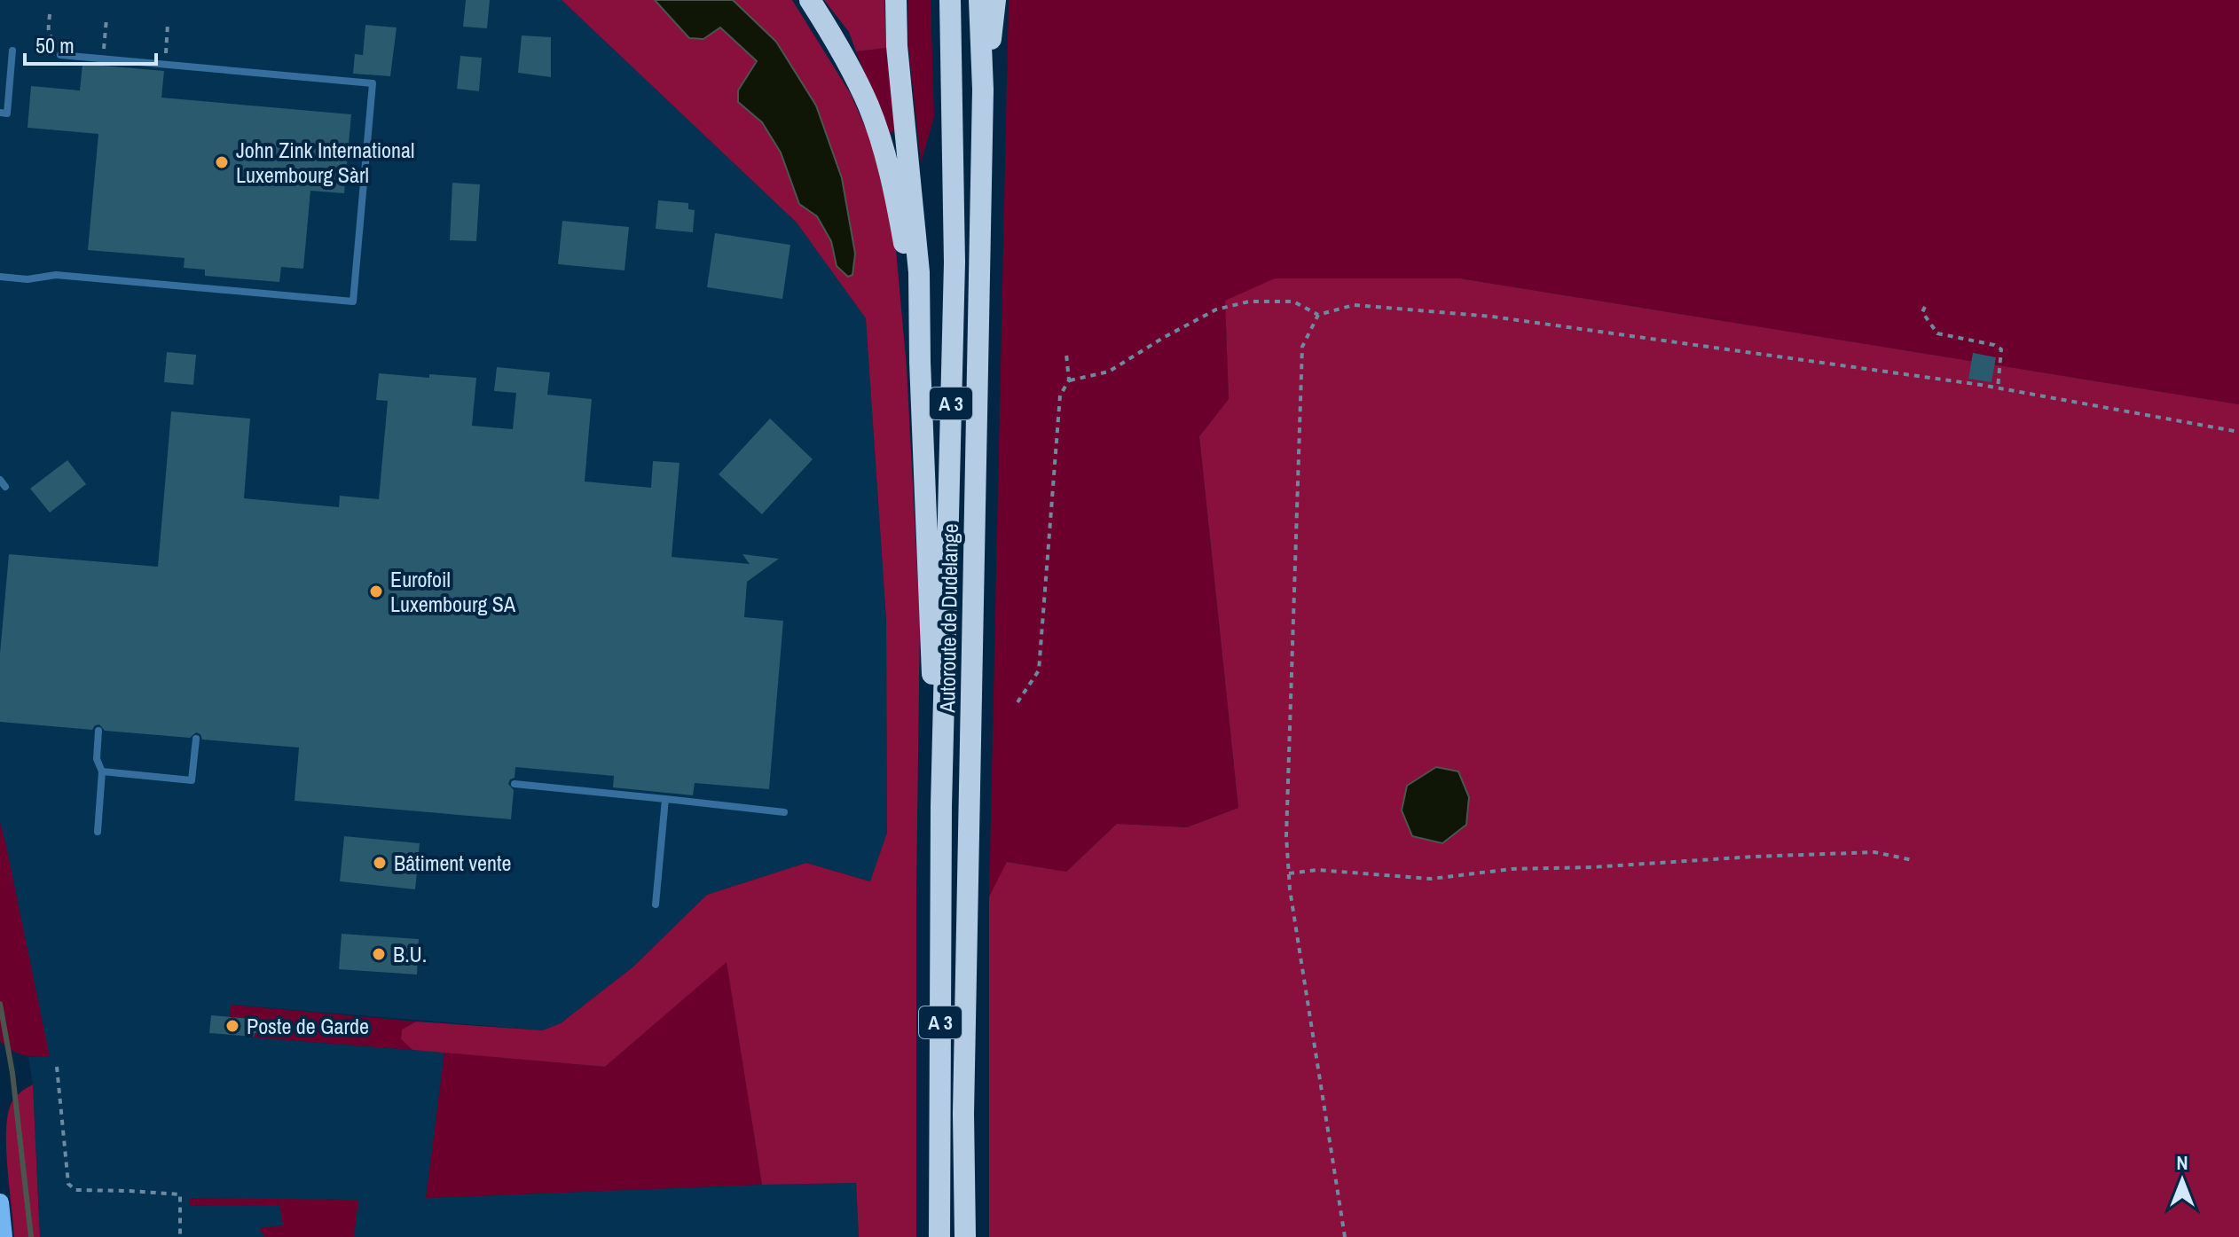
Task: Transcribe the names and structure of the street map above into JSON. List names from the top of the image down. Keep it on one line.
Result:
{"streets":{"highway":["A 3","Autoroute de Dudelange"]},"crossings":[["A 3","Autoroute de Dudelange"]],"places":["John Zink International Luxembourg Sàrl","Eurofoil Luxembourg SA","Bâtiment vente","B.U.","Poste de Garde"],"scale_bar":"50 m","north":"top"}
